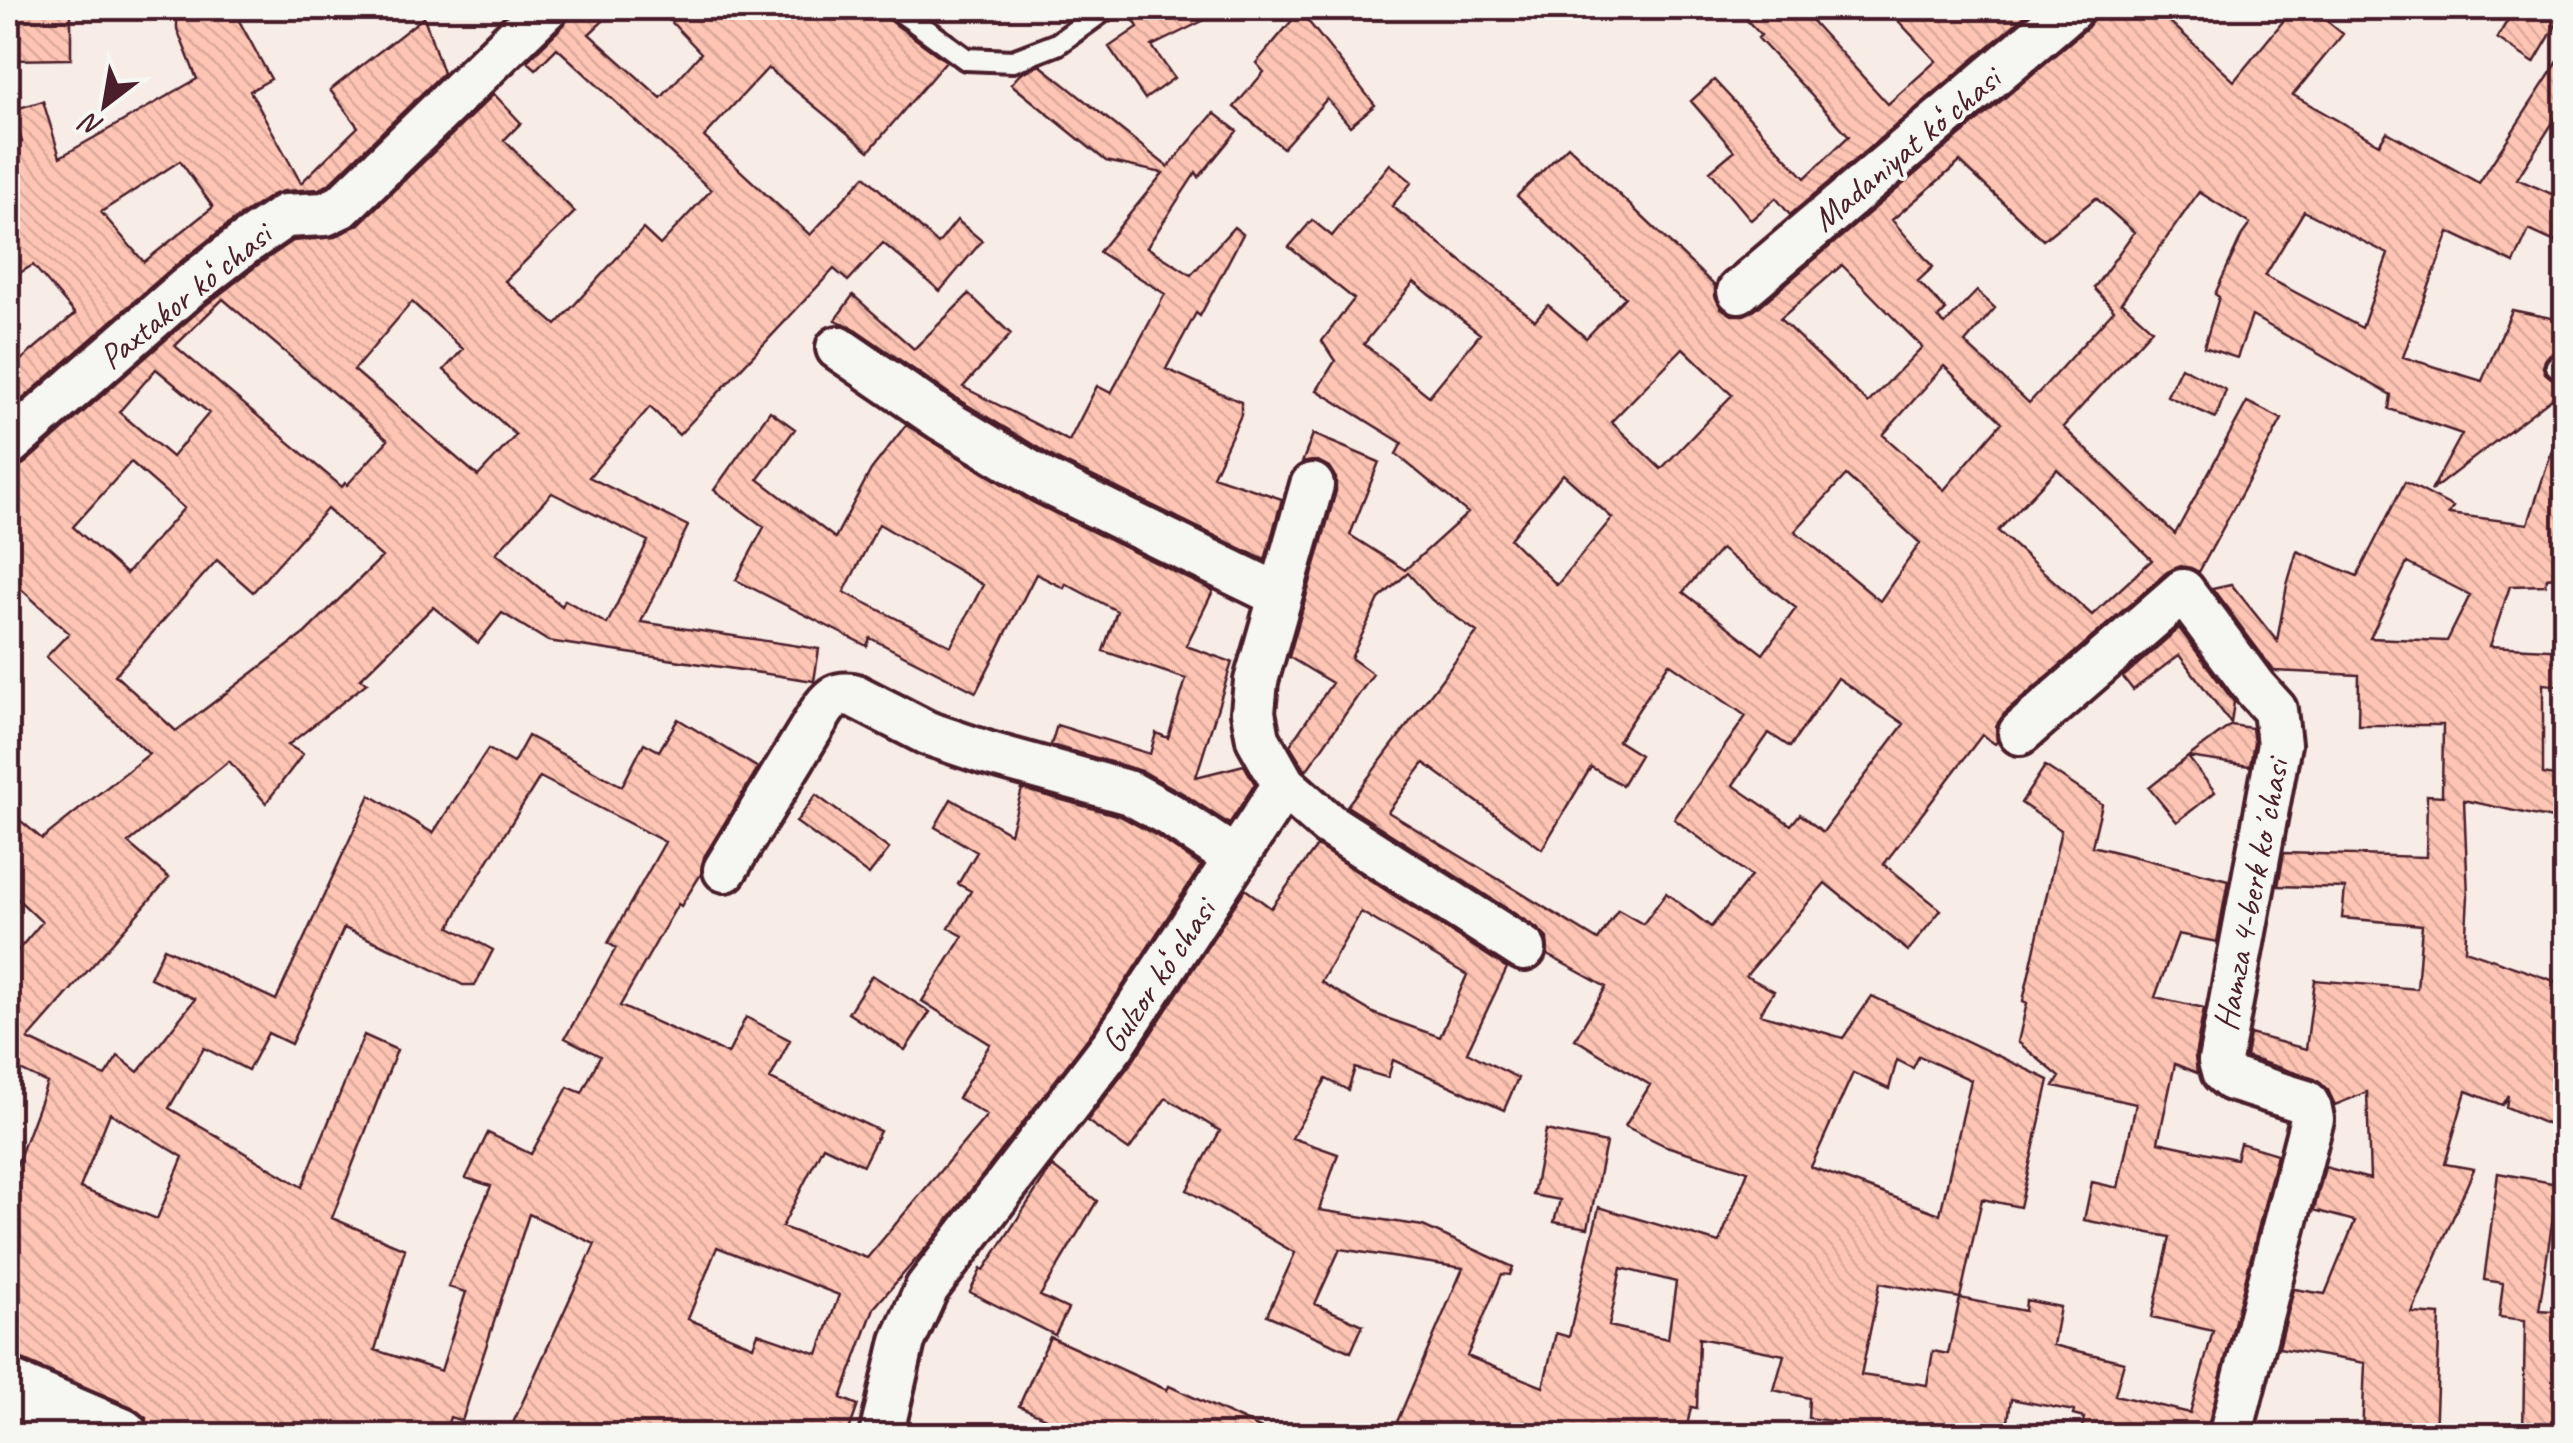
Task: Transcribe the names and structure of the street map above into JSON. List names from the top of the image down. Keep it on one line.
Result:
{"streets":{"street":["Madaniyat koʻchasi","Paxtakor koʻchasi","Hamza 4-berk koʼchasi","Gulzor koʻchasi"]},"north":"bottom left"}
